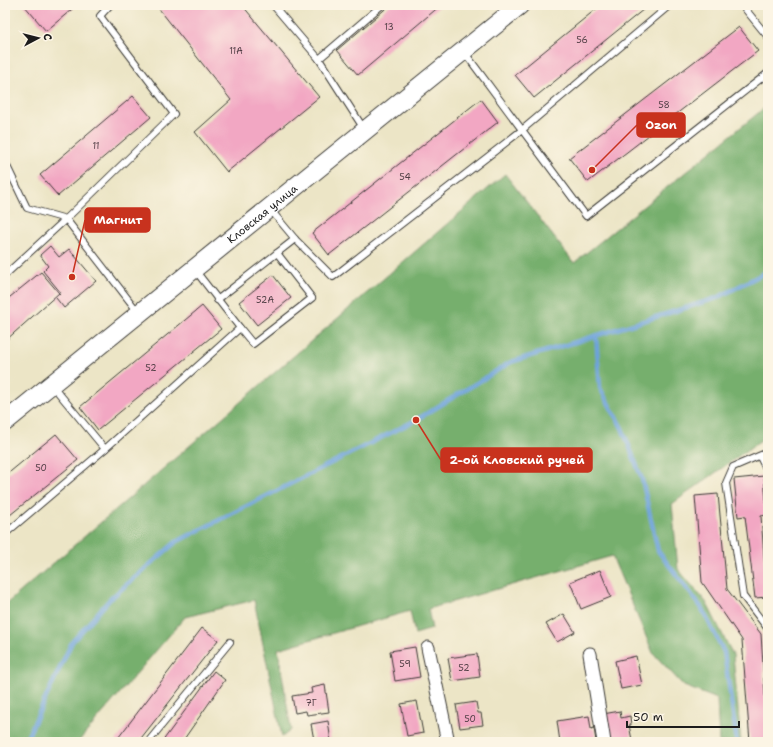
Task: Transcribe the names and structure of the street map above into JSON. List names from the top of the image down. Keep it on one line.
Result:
{"streets":{"street":["Кловская улица"]},"places":["Ozon","Магнит","2-ой Кловский ручей"],"house_numbers":["13","56","11А","58","11","54","52А","52","50","59","52","7Г","50"],"scale_bar":"50 m","north":"right"}
